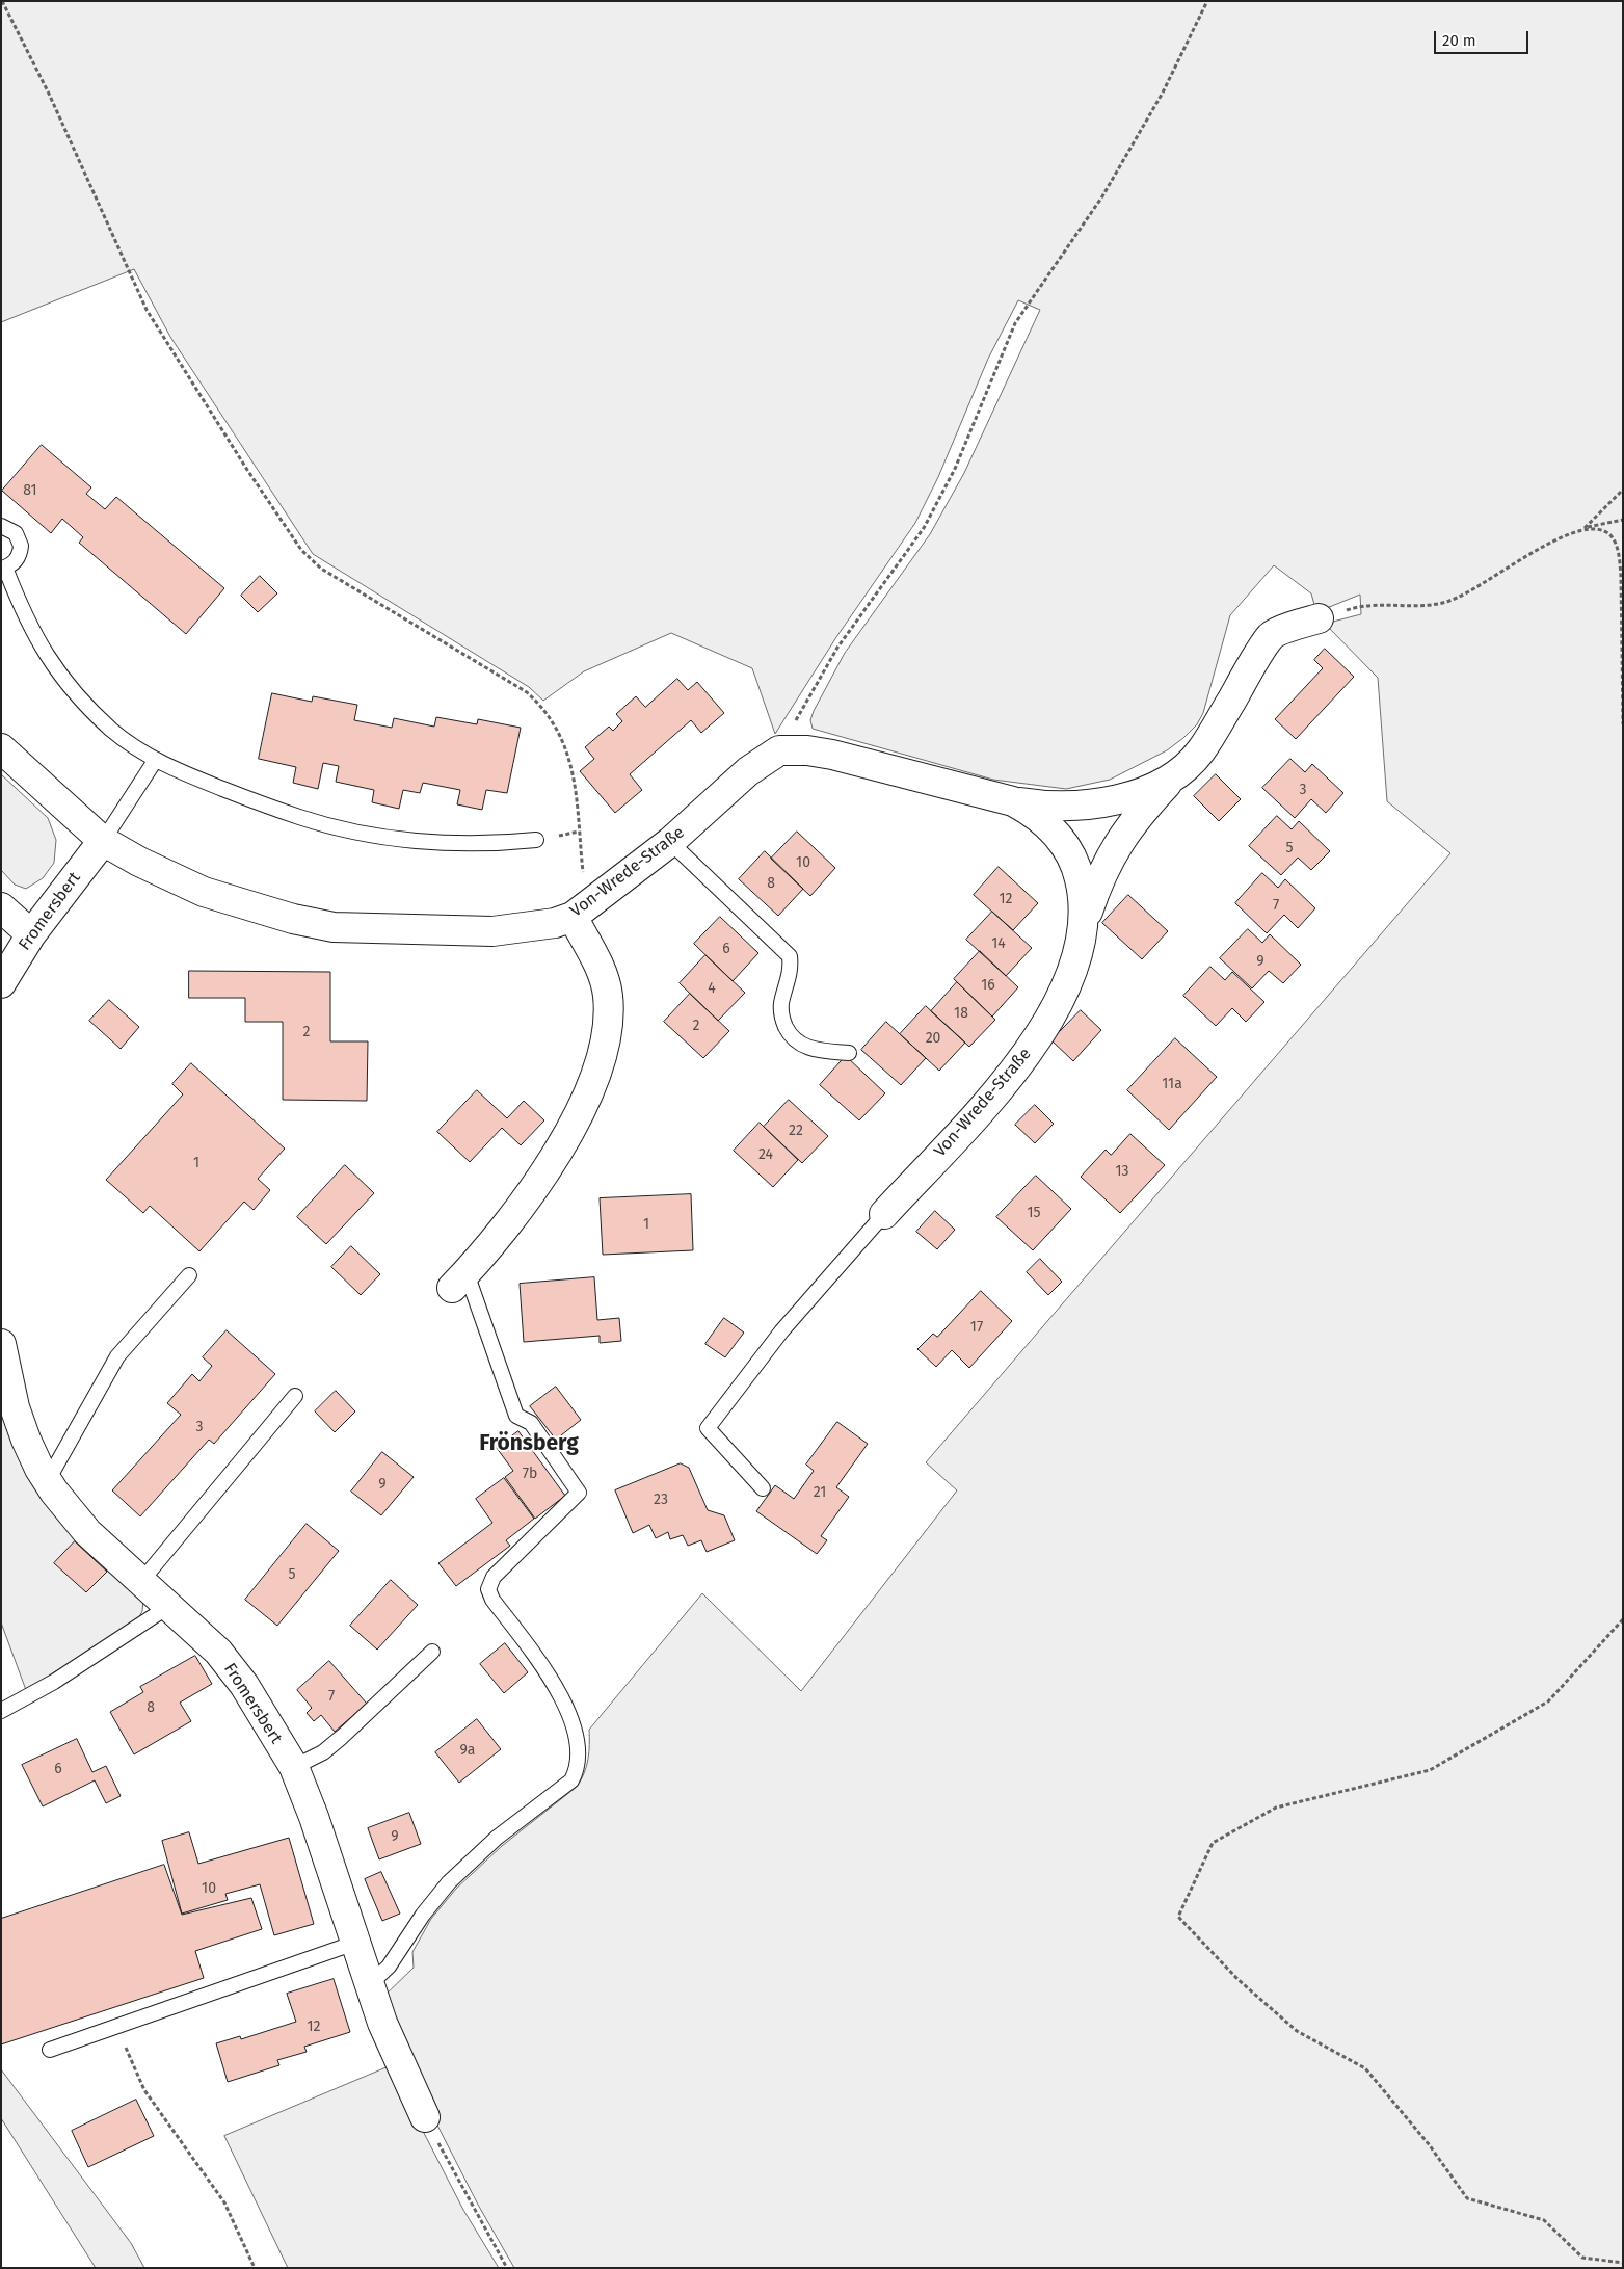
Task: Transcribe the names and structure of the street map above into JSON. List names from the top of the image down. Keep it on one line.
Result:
{"streets":{"street":["Von-Wrede-Straße","Fromersbert"]},"crossings":[["Von-Wrede-Straße","Fromersbert"]],"districts":["Frönsberg"],"house_numbers":["81","3","5","10","8","12","7","14","6","9","16","4","18","2","2","20","11a","22","24","1","13","15","1","17","3","7b","9","21","23","5","7","8","9a","6","9","10","12"],"scale_bar":"20 m"}
